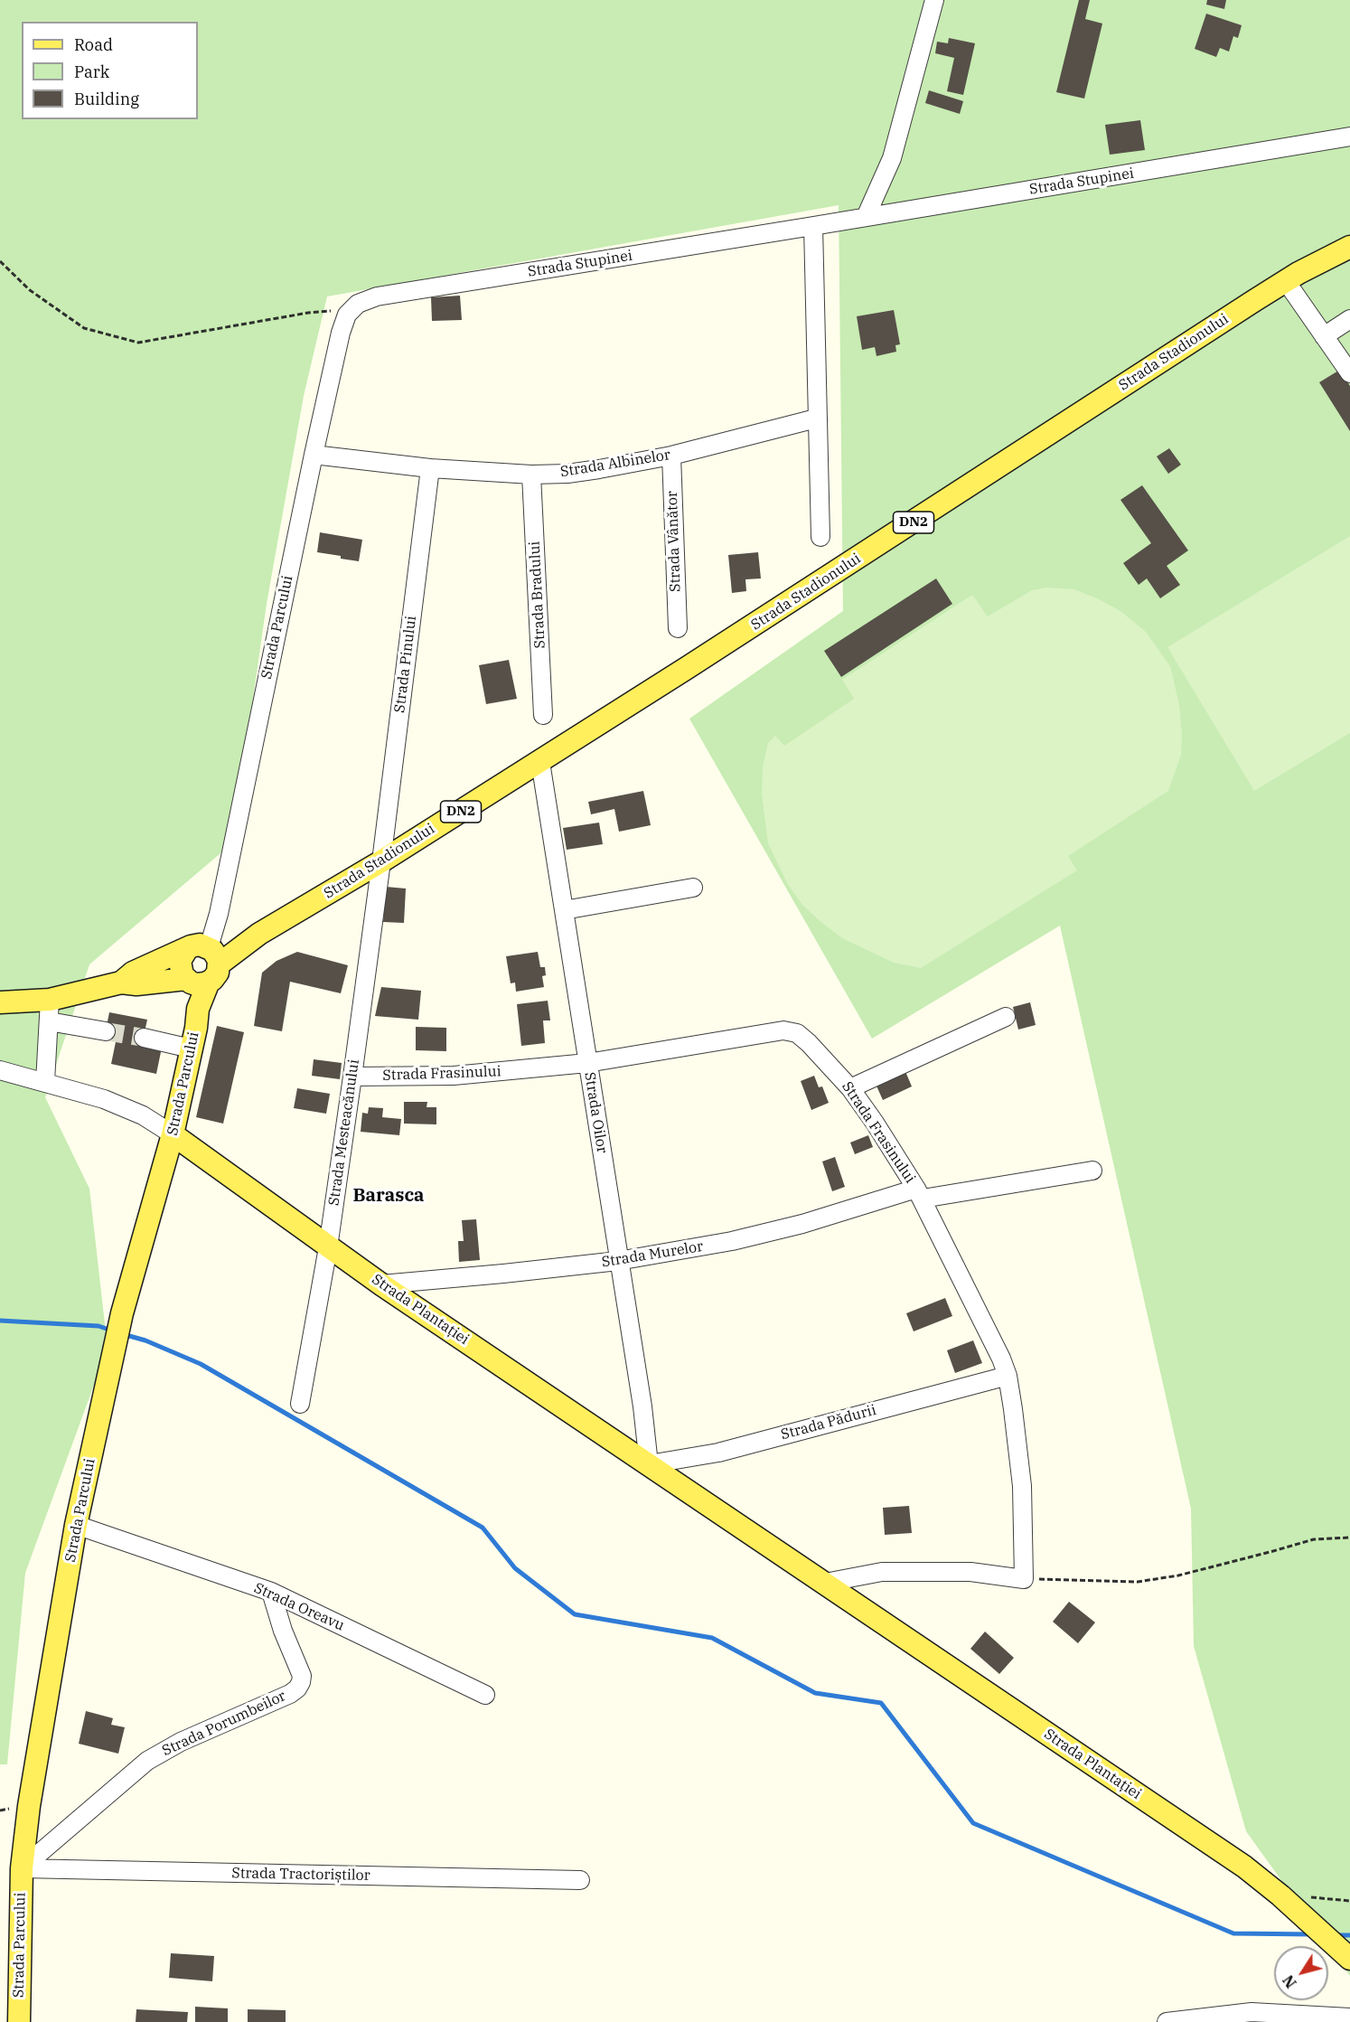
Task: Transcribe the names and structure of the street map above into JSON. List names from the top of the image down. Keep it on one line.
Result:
{"streets":{"main road":["Strada Stadionului","DN2","Strada Parcului","Strada Plantației"],"street":["Strada Stupinei","Strada Albinelor","Strada Vânător","Strada Bradului","Strada Pinului","Strada Frasinului","Strada Oilor","Strada Mesteacănului","Strada Murelor","Strada Pădurii","Strada Oreavu","Strada Porumbeilor","Strada Tractoriștilor"]},"crossings":[["Strada Stupinei","Strada Parcului"],["Strada Stadionului","DN2"],["Strada Stadionului","Strada Parcului"],["Strada Stadionului","Strada Pinului"],["Strada Stadionului","Strada Oilor"],["Strada Stadionului","Strada Mesteacănului"],["Strada Albinelor","Strada Vânător"],["Strada Albinelor","Strada Bradului"],["Strada Albinelor","Strada Parcului"],["Strada Albinelor","Strada Pinului"],["DN2","Strada Parcului"],["Strada Parcului","Strada Plantației"],["Strada Parcului","Strada Oreavu"],["Strada Parcului","Strada Porumbeilor"],["Strada Parcului","Strada Tractoriștilor"],["Strada Pinului","Strada Mesteacănului"],["Strada Frasinului","Strada Oilor"],["Strada Frasinului","Strada Mesteacănului"],["Strada Frasinului","Strada Murelor"],["Strada Frasinului","Strada Pădurii"],["Strada Oilor","Strada Murelor"],["Strada Oilor","Strada Plantației"],["Strada Oilor","Strada Pădurii"],["Strada Mesteacănului","Strada Plantației"],["Strada Murelor","Strada Plantației"],["Strada Plantației","Strada Pădurii"],["Strada Oreavu","Strada Porumbeilor"],["Strada Porumbeilor","Strada Tractoriștilor"]],"districts":["Barasca"],"legend":["Road","Park","Building"],"north":"bottom left"}
